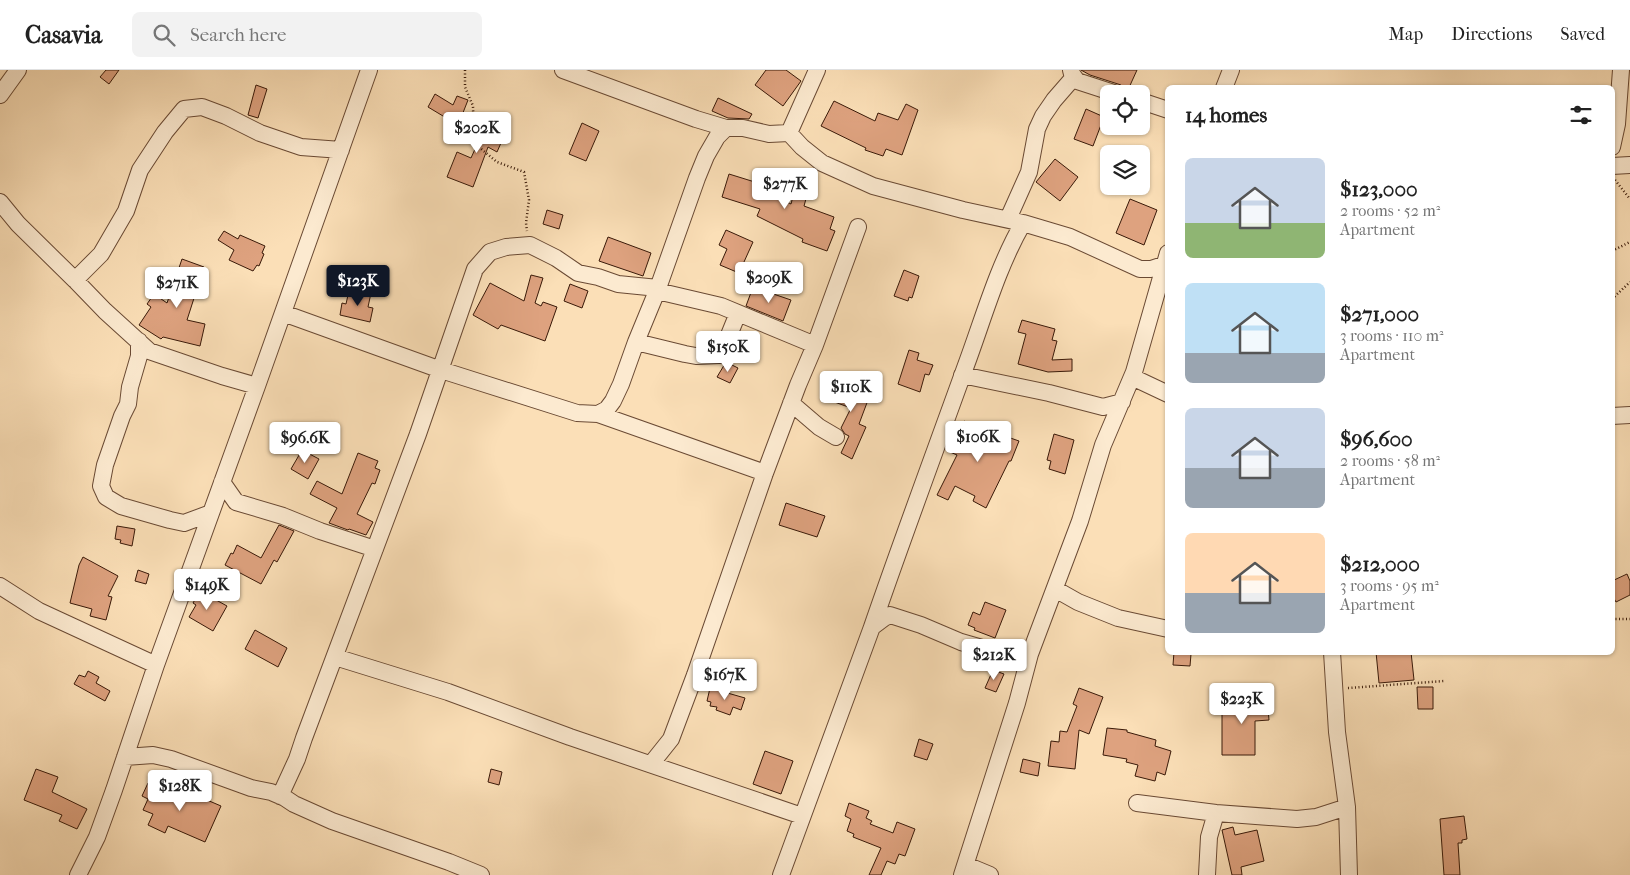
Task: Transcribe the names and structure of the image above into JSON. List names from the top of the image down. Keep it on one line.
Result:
{"page":{"header":"Casavia","search":"Search here","nav":["Map","Directions","Saved"],"heading":"14 homes","price":["$202K","$277K","$209K","$123K","$271K","$150K","$110K","$106K","$96.6K","$149K","$212K","$167K","$223K","$128K"],"list":[{"name":"$123,000","note":"2 rooms · 52 m² · Apartment"},{"name":"$271,000","note":"3 rooms · 110 m² · Apartment"},{"name":"$96,600","note":"2 rooms · 58 m² · Apartment"},{"name":"$212,000","note":"3 rooms · 95 m² · Apartment"}]}}
